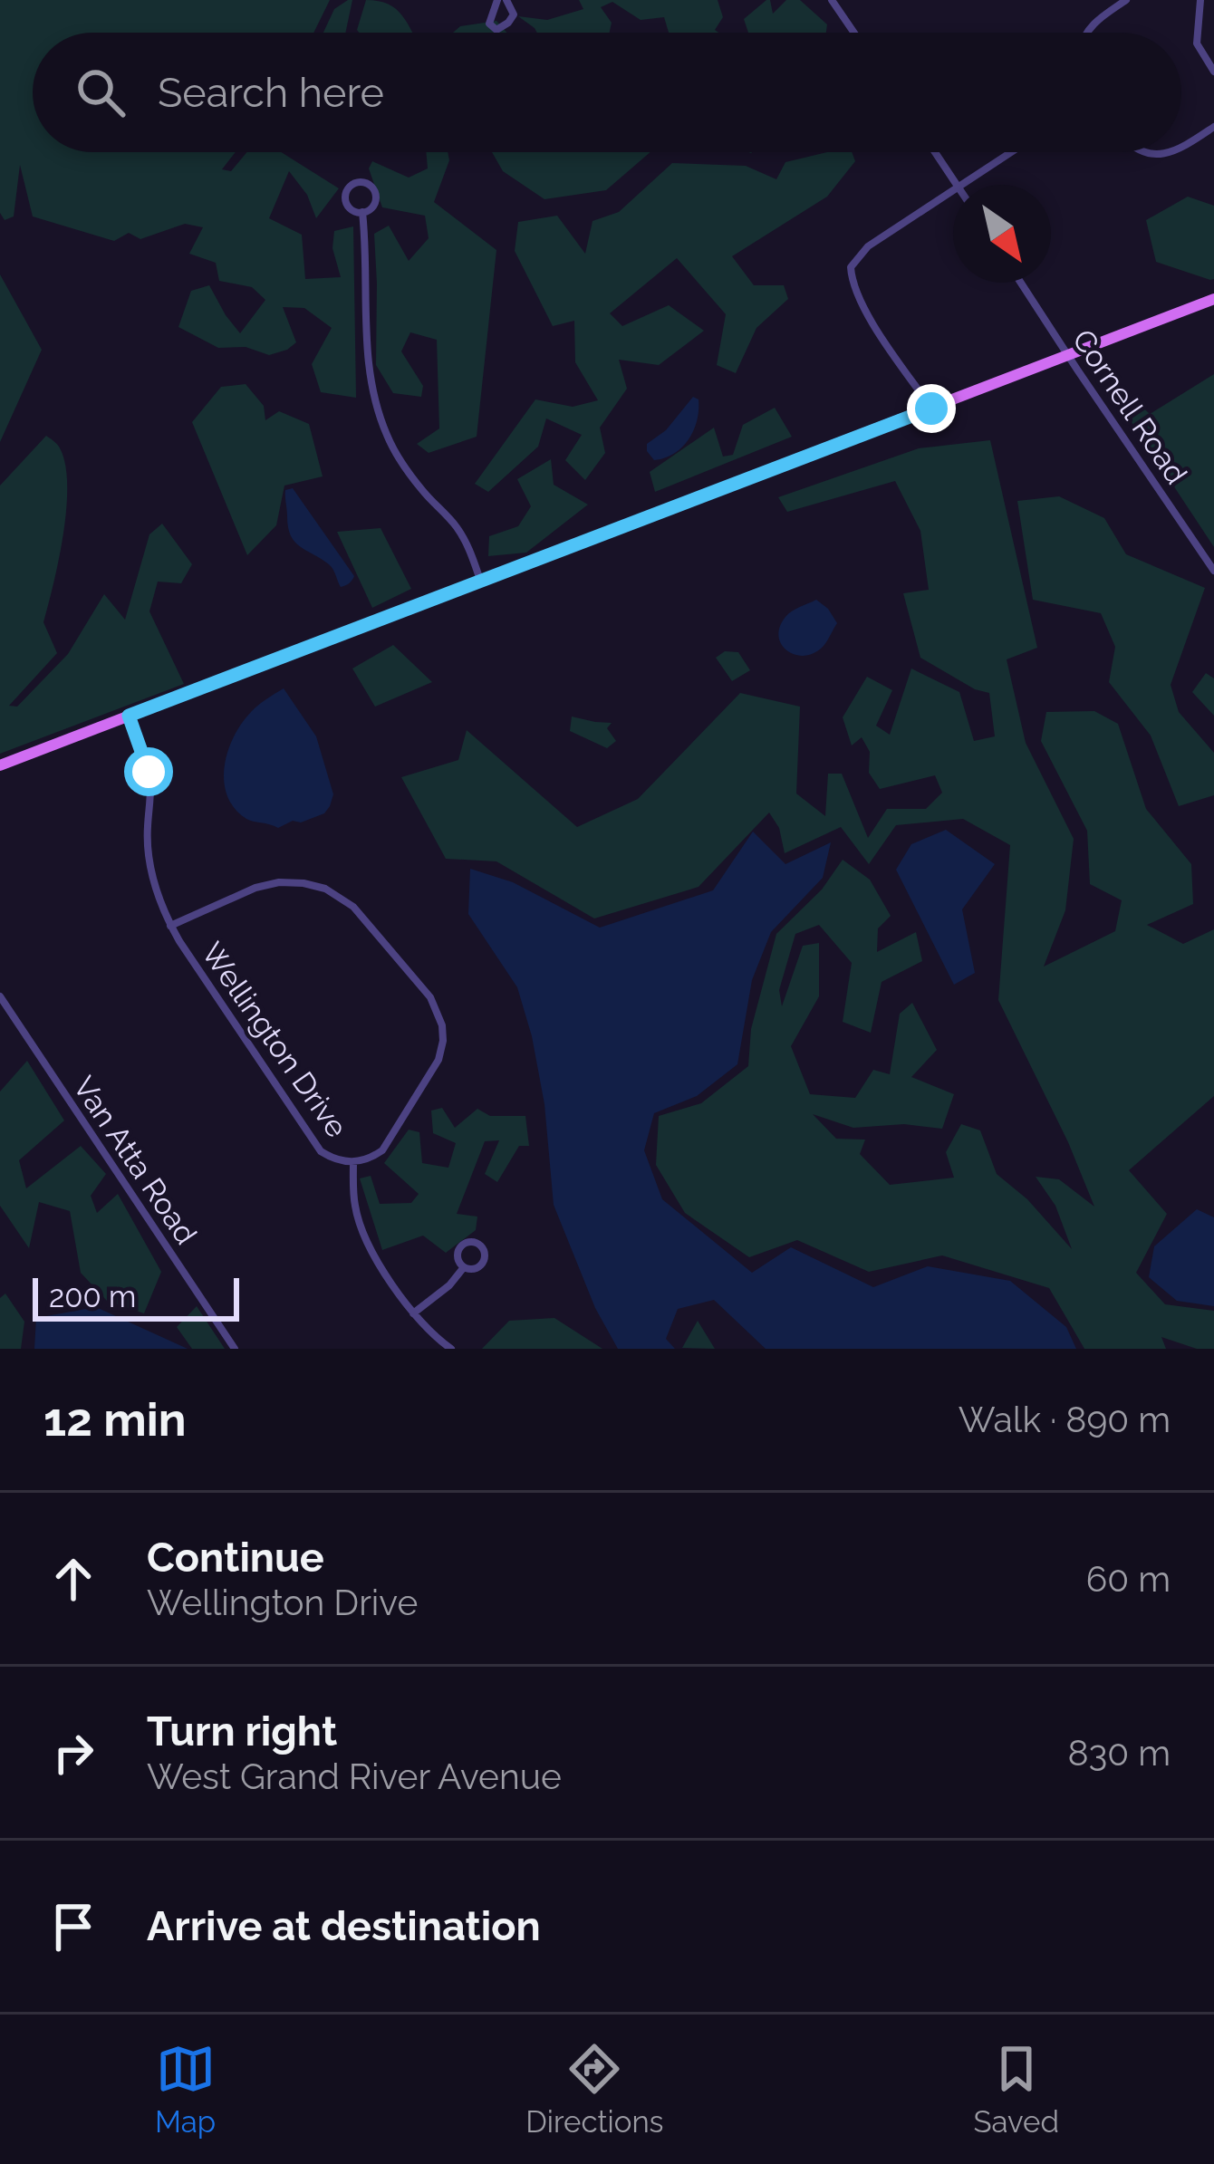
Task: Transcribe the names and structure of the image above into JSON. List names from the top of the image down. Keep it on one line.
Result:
{"streets":{"street":["Cornell Road","Wellington Drive","Van Atta Road"]},"scale_bar":"200 m","north":"bottom right","page":{"search":"Search here","scale":"200 m","heading":["12 min","Walk · 890 m"],"list":[["Continue","Wellington Drive","60 m"],["Turn right","West Grand River Avenue","830 m"],"Arrive at destination"],"nav":["Map","Directions","Saved"]}}
